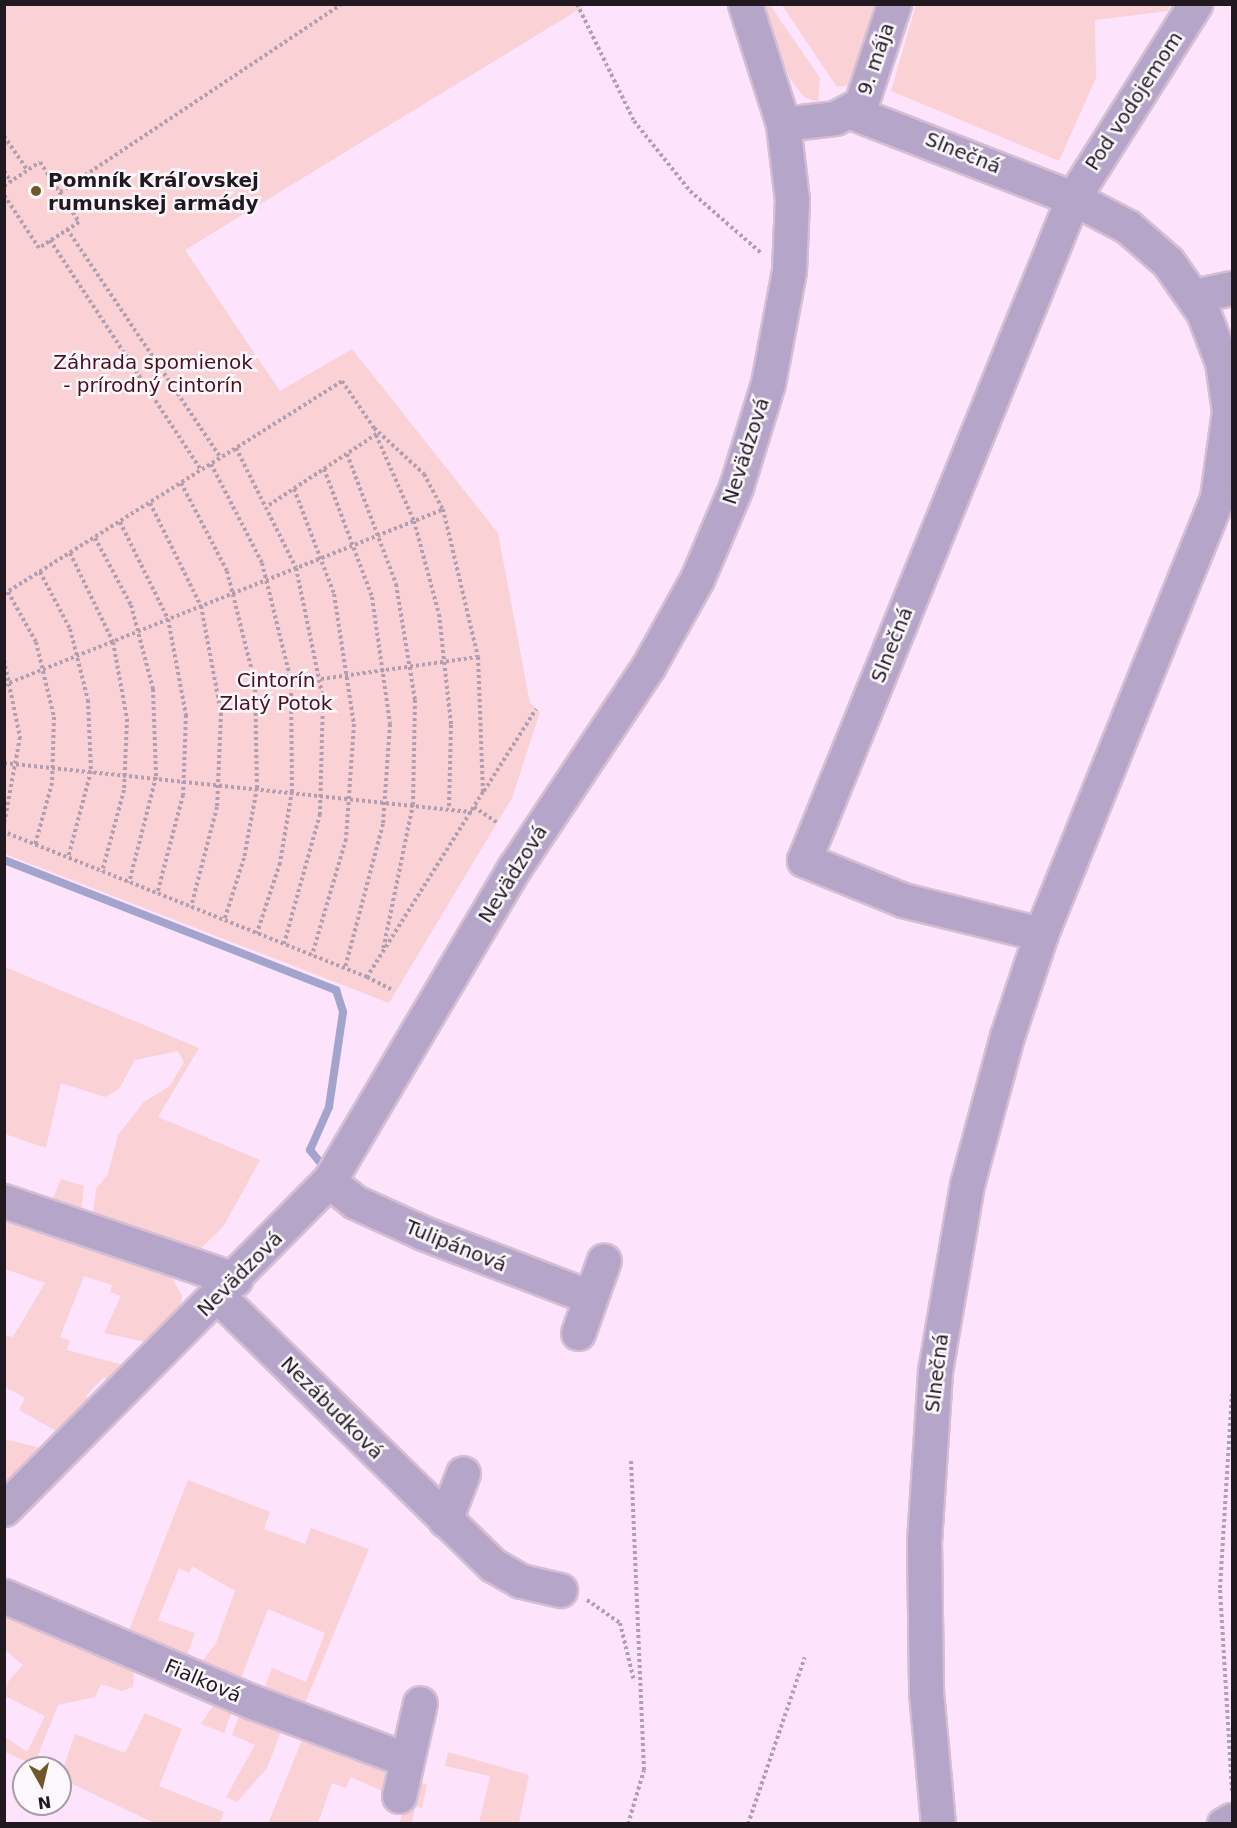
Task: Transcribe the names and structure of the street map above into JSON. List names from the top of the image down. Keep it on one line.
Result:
{"streets":{"street":["9. mája","Pod vodojemom","Slnečná","Nevädzová","Tulipánová","Nezábudková","Fialková"]},"crossings":[["9. mája","Slnečná"],["9. mája","Nevädzová"],["Pod vodojemom","Slnečná"],["Nevädzová","Tulipánová"],["Nevädzová","Nezábudková"]],"parks":["Záhrada spomienok - prírodný cintorín","Cintorín Zlatý Potok"],"places":["Pomník Kráľovskej rumunskej armády"],"north":"bottom"}
